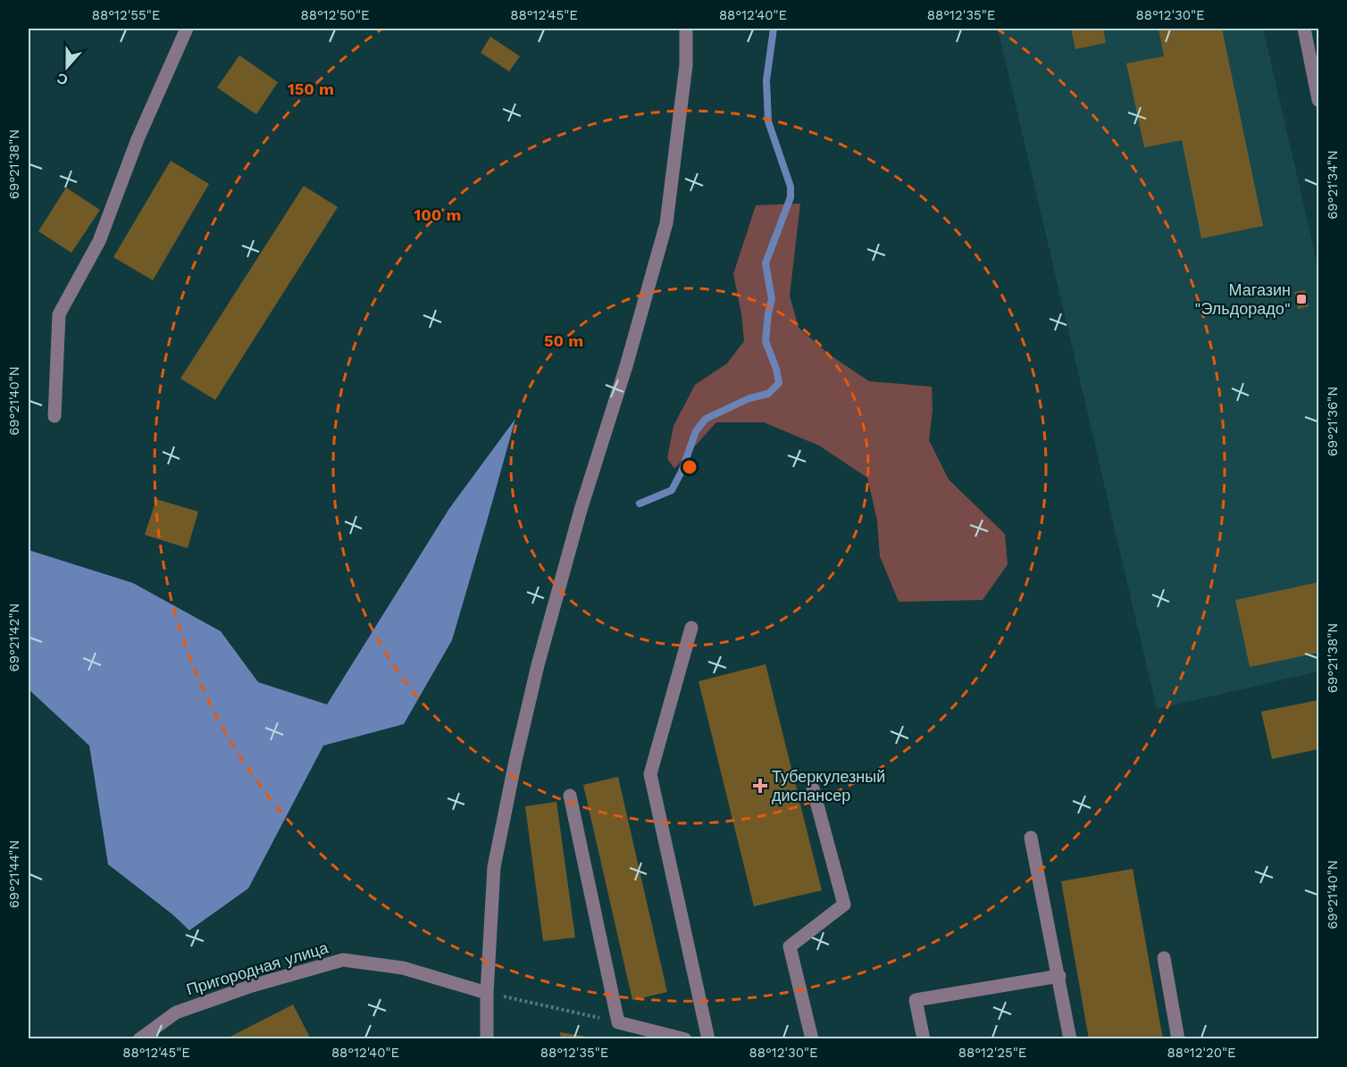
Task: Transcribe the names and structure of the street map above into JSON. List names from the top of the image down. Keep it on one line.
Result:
{"streets":{"street":["Пригородная улица"]},"places":{"transit":["Магазин \"Эльдорадо\""],"health":["Туберкулезный диспансер"]},"north":"bottom","coordinates":["88°12'55\"E","88°12'50\"E","88°12'45\"E","88°12'40\"E","88°12'35\"E","88°12'30\"E","69°21'38\"N","69°21'34\"N","69°21'40\"N","69°21'36\"N","69°21'42\"N","69°21'44\"N","88°12'25\"E","88°12'20\"E"],"rings":["150 m","100 m","50 m"]}
